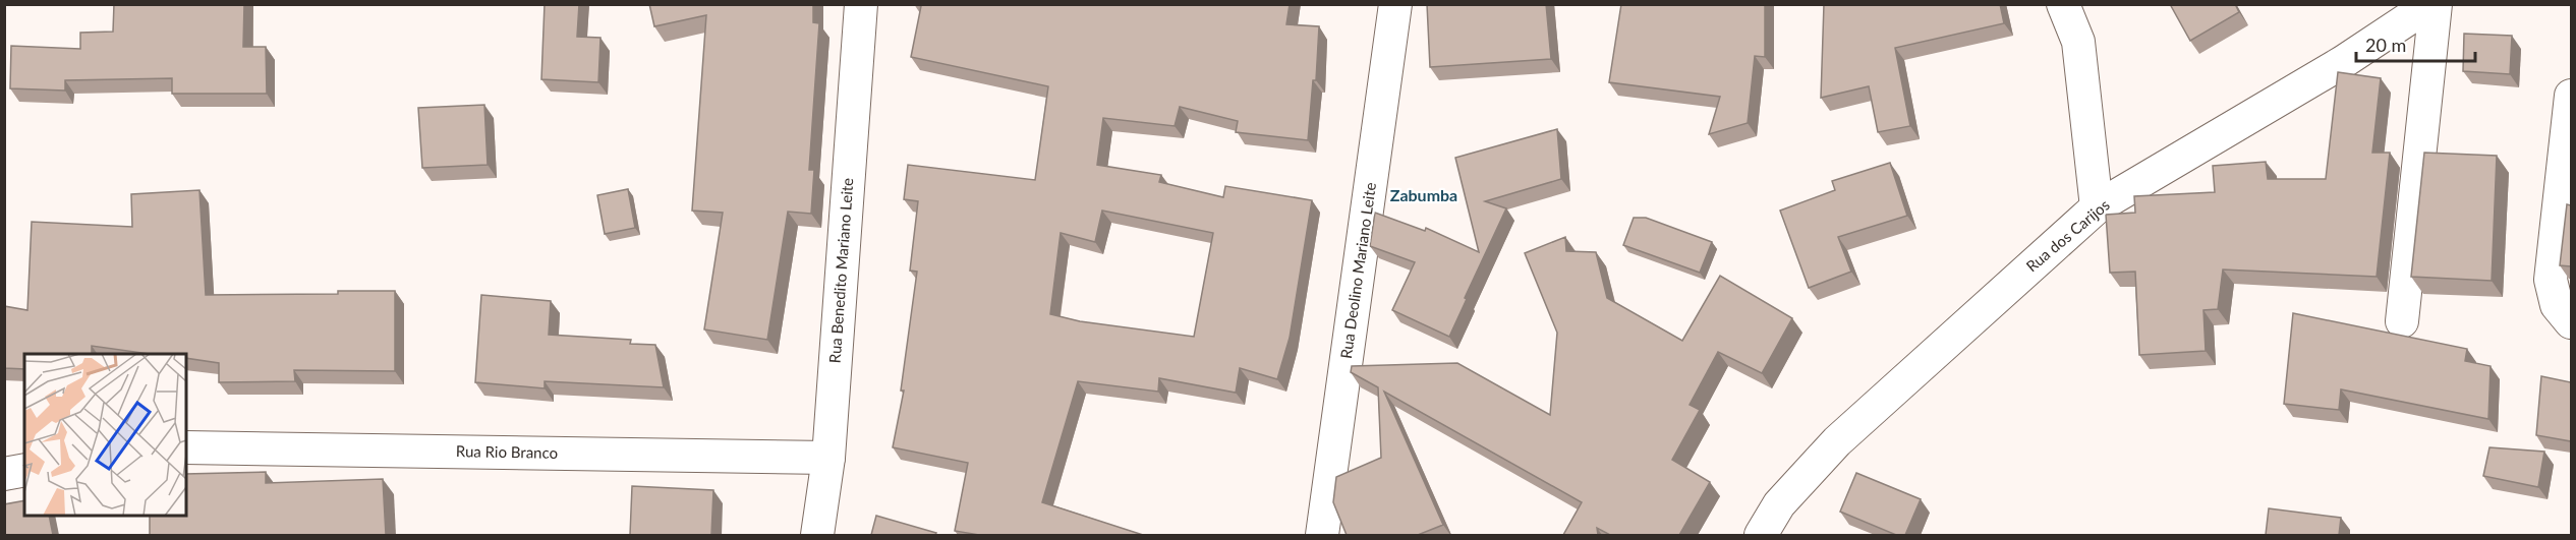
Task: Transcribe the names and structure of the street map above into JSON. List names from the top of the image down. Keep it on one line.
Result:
{"streets":{"street":["Rua dos Carijos","Rua Benedito Mariano Leite","Rua Deolino Mariano Leite","Rua Rio Branco"]},"crossings":[["Rua Benedito Mariano Leite","Rua Rio Branco"]],"districts":["Zabumba"],"scale_bar":"20 m"}
